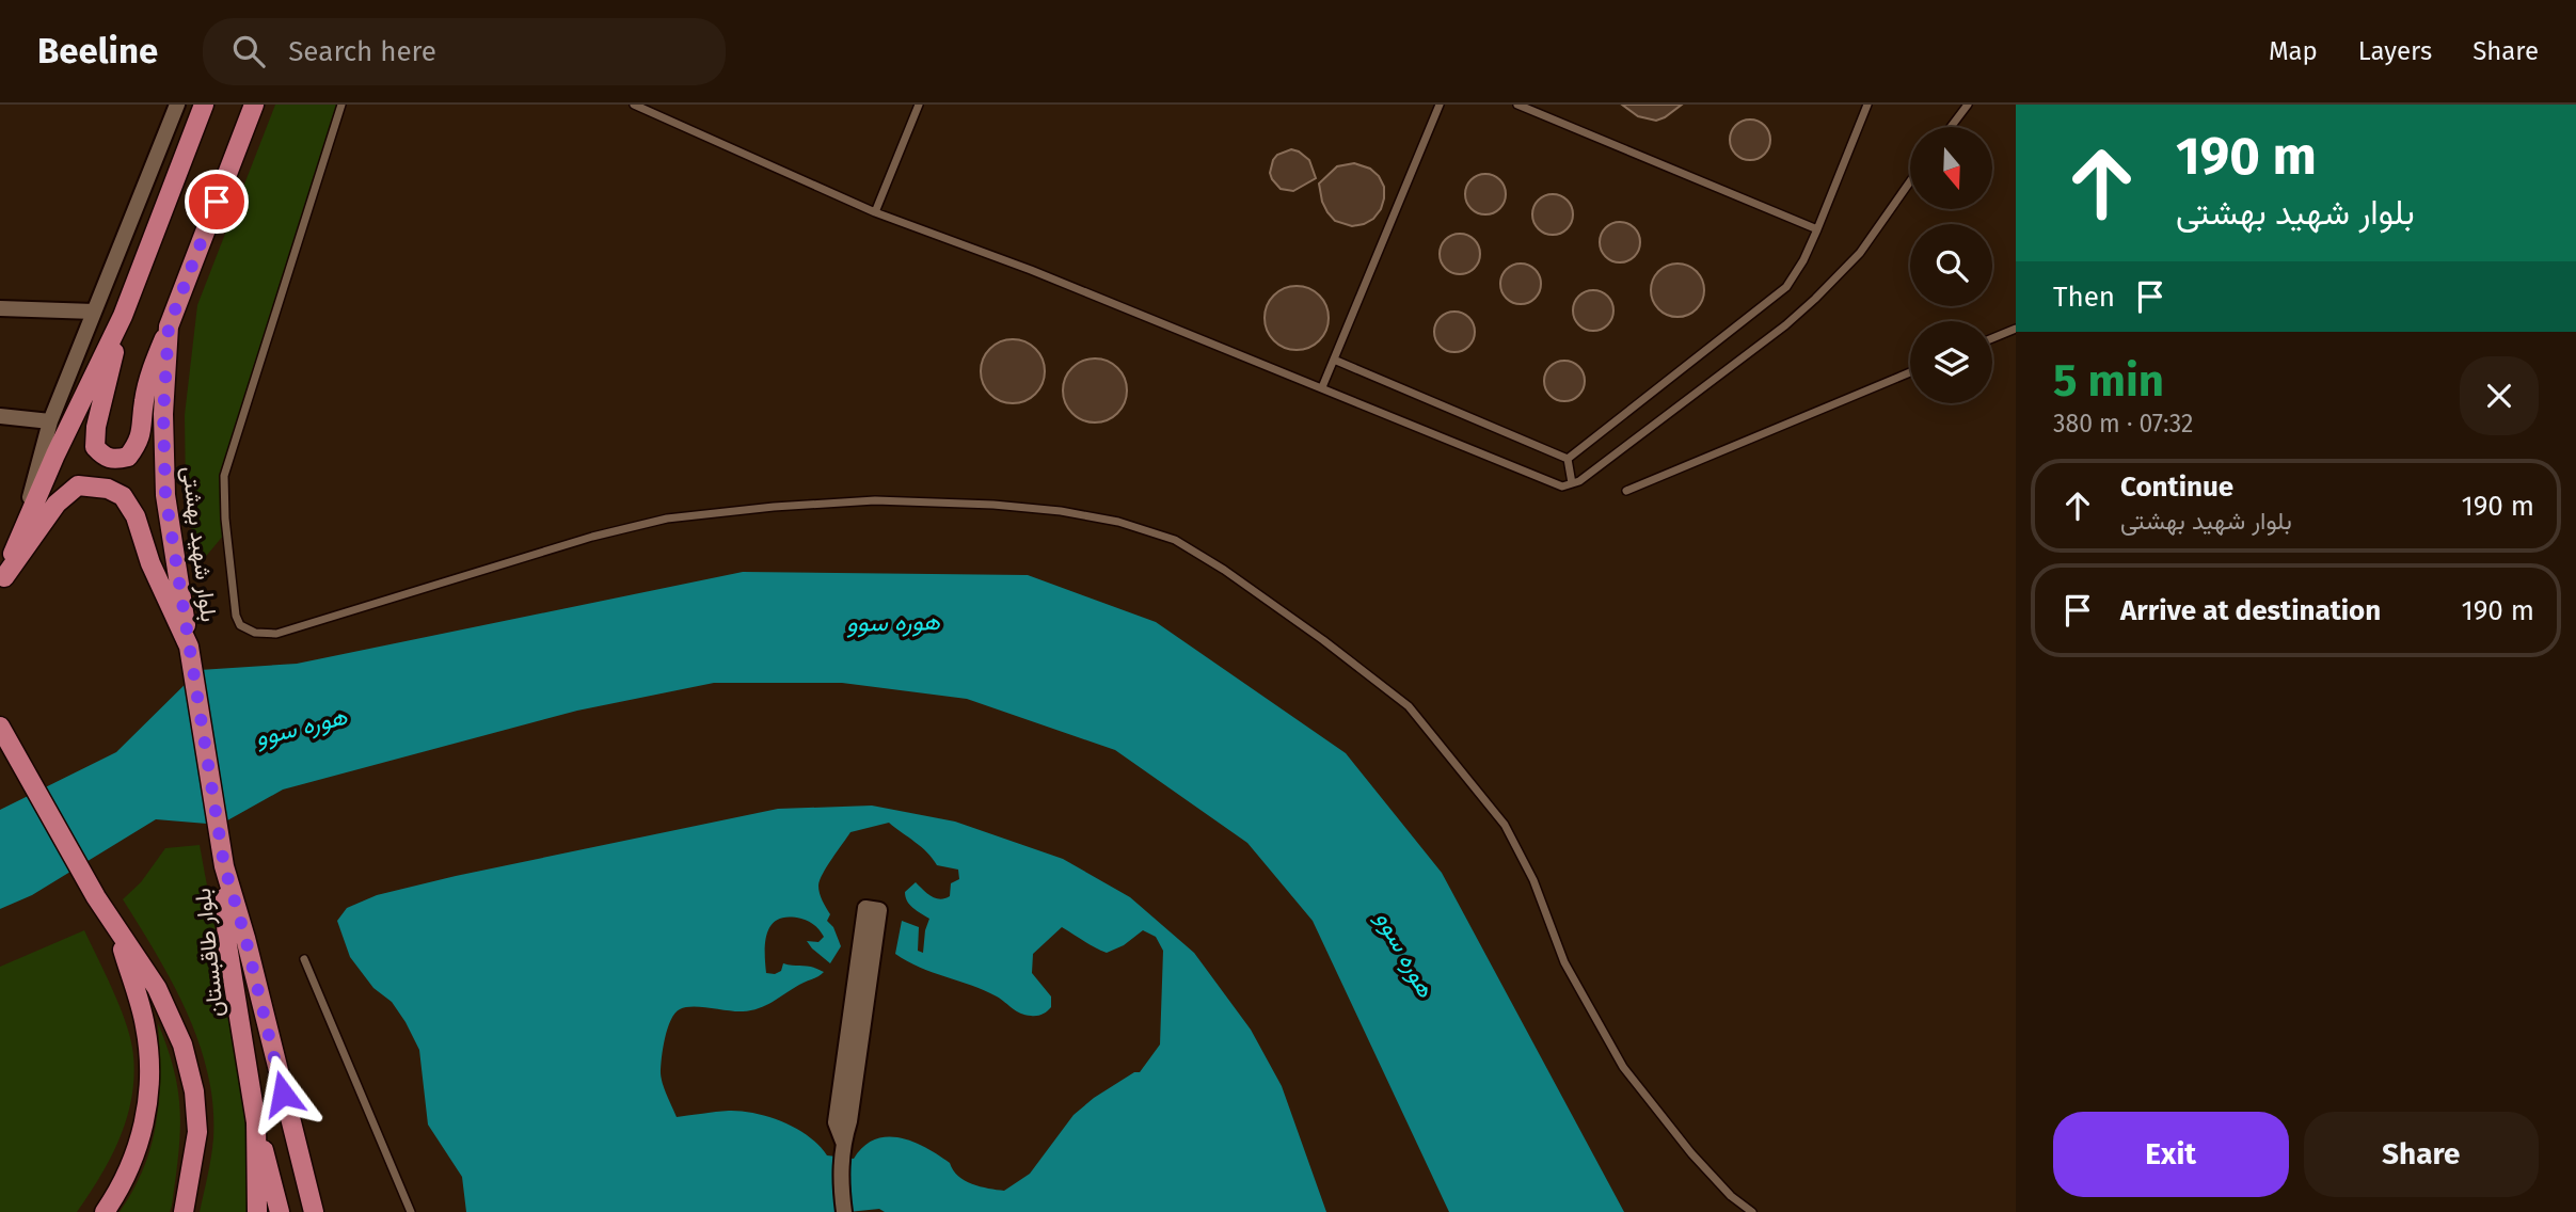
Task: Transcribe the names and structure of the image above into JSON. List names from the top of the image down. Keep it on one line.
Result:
{"streets":{"main road":["بلوار شهید بهشتی","بلوار طاقبستان"]},"crossings":[["بلوار شهید بهشتی","بلوار طاقبستان"]],"water":["هوره سوو"],"north":"bottom","page":{"header":"Beeline","search":"Search here","nav":["Map","Layers","Share"],"turn":["190 m","بلوار شهید بهشتی"],"then":"Then","heading":["5 min","380 m · 07:32"],"list":[{"name":"Continue","note":"بلوار شهید بهشتی","value":"190 m"},{"name":"Arrive at destination","value":"190 m"}],"buttons":["Exit","Share"]}}
